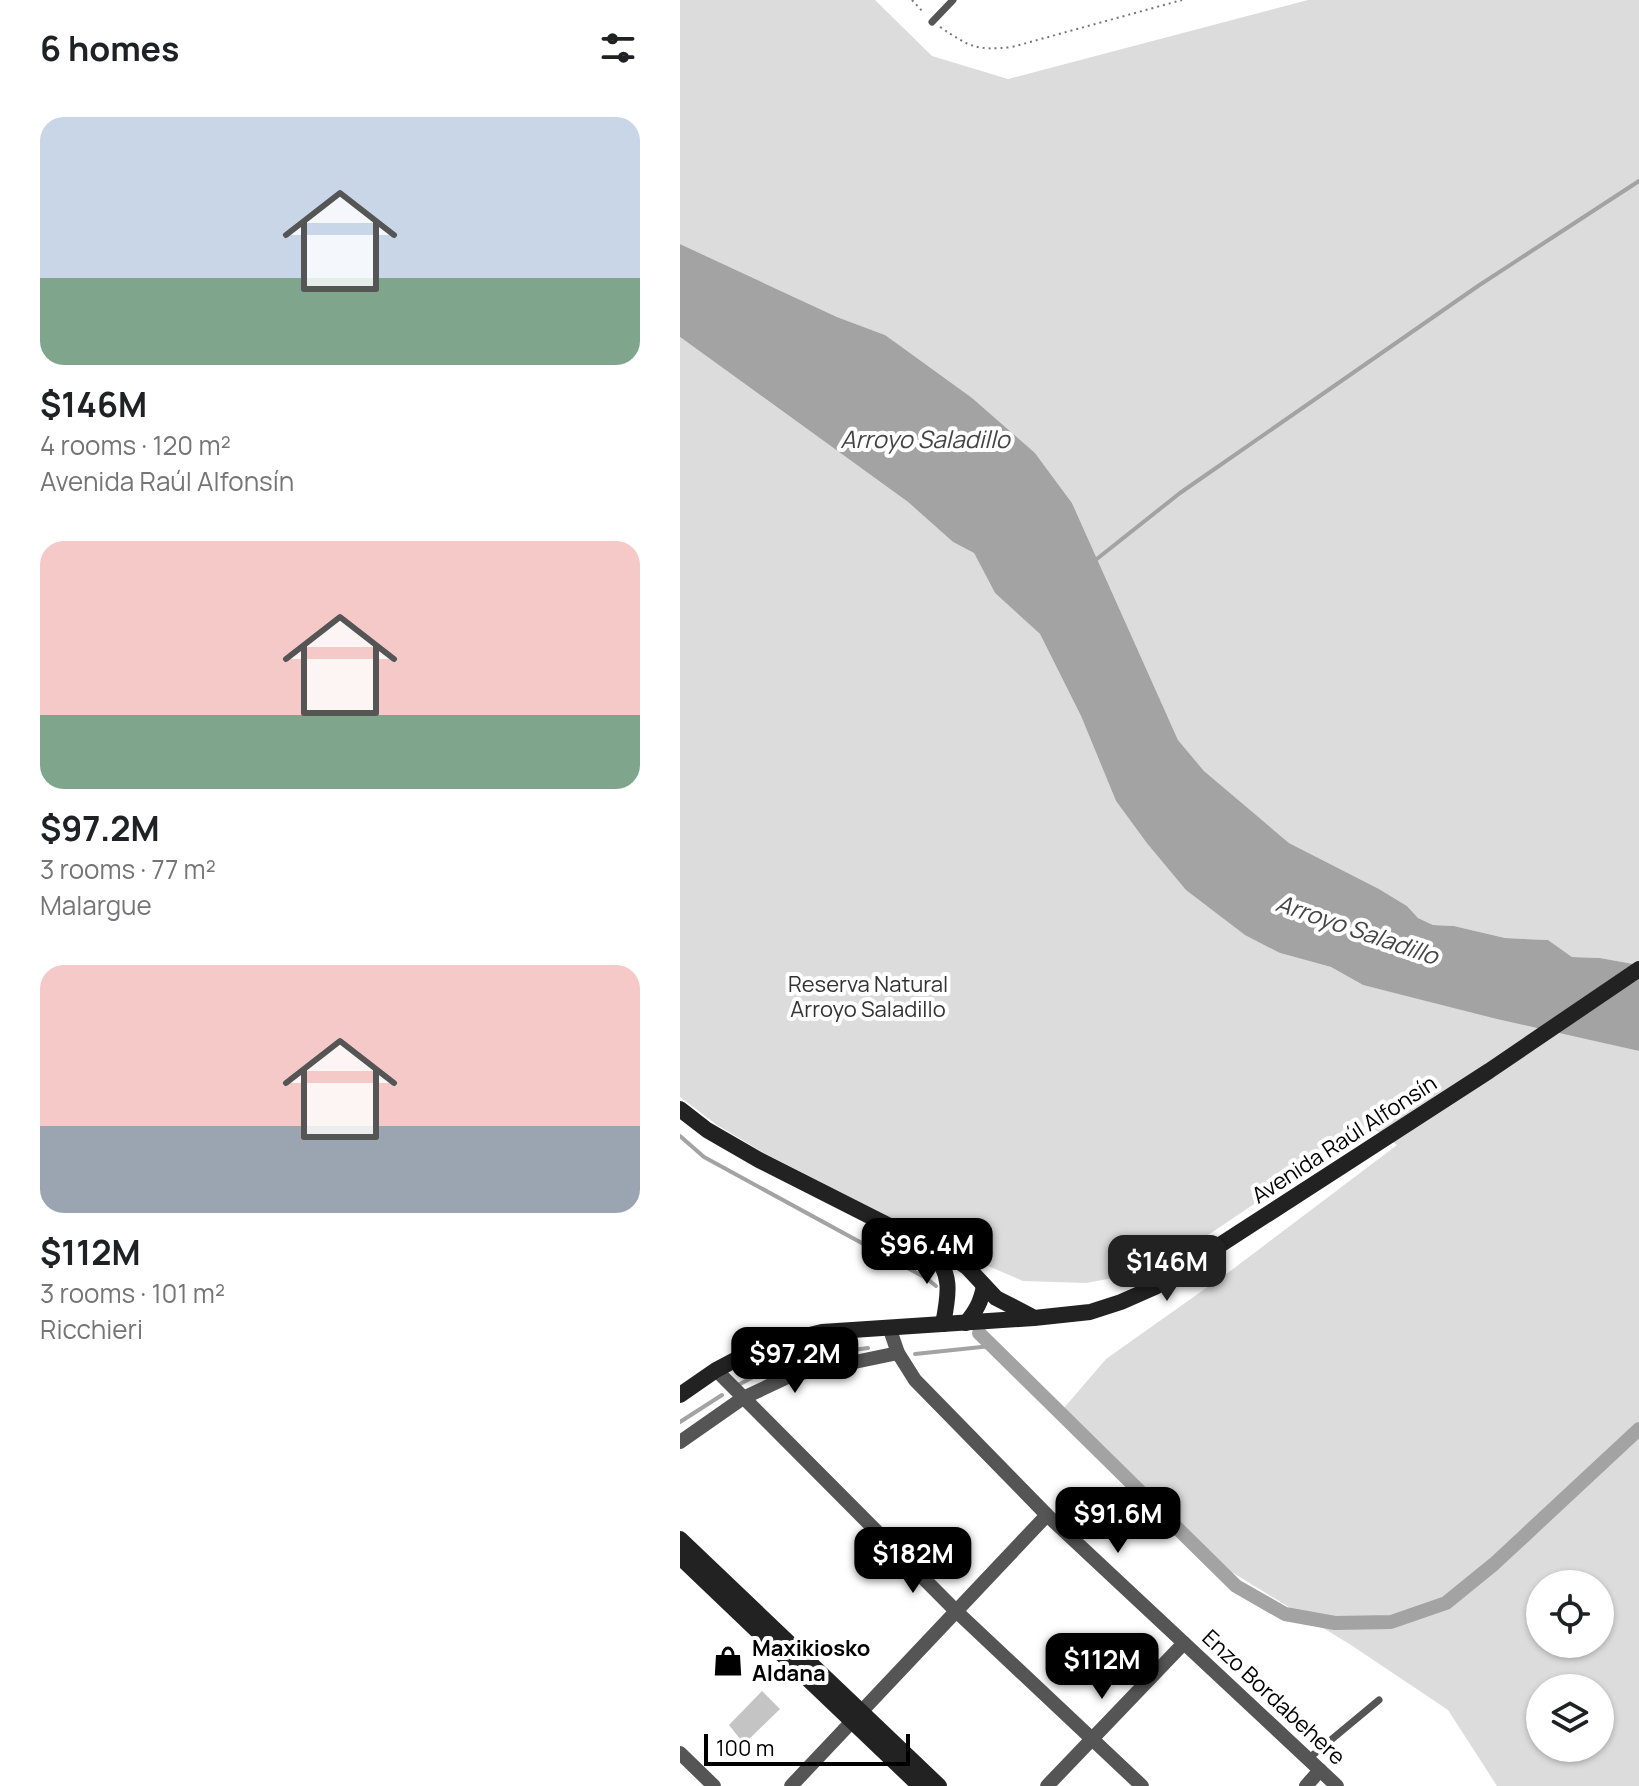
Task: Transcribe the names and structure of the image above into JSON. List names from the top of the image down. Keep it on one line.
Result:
{"streets":{"main road":["Avenida Raúl Alfonsín"],"street":["Enzo Bordabehere"]},"crossings":[["Avenida Raúl Alfonsín","Enzo Bordabehere"]],"water":["Arroyo Saladillo"],"parks":["Reserva Natural Arroyo Saladillo"],"places":{"shop":["Maxikiosko Aldana"]},"scale_bar":"100 m","page":{"heading":"6 homes","list":[{"name":"$146M","note":"4 rooms · 120 m² · Avenida Raúl Alfonsín"},{"name":"$97.2M","note":"3 rooms · 77 m² · Malargue"},{"name":"$112M","note":"3 rooms · 101 m² · Ricchieri"}],"price":["$96.4M","$146M","$97.2M","$91.6M","$182M","$112M"],"scale":"100 m"}}
